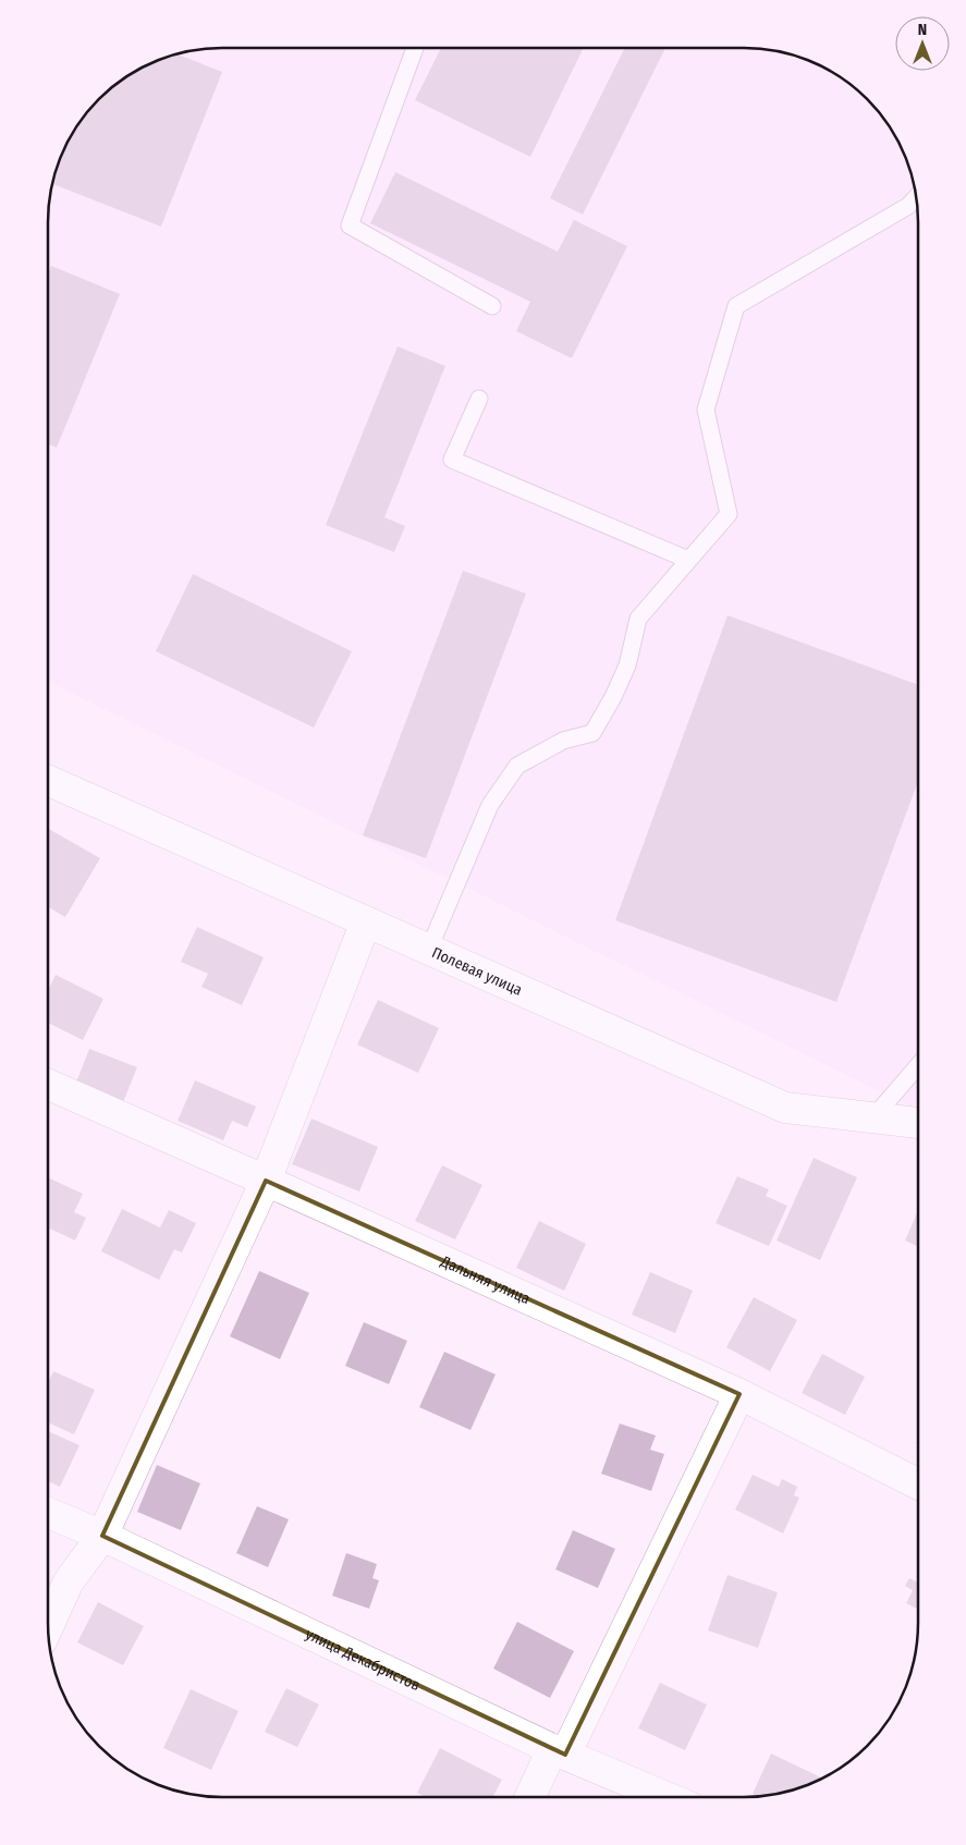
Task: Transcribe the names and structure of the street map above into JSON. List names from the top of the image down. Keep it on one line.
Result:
{"streets":{"street":["Полевая улица","Дальняя улица","улица Декабристов"]},"north":"top"}
